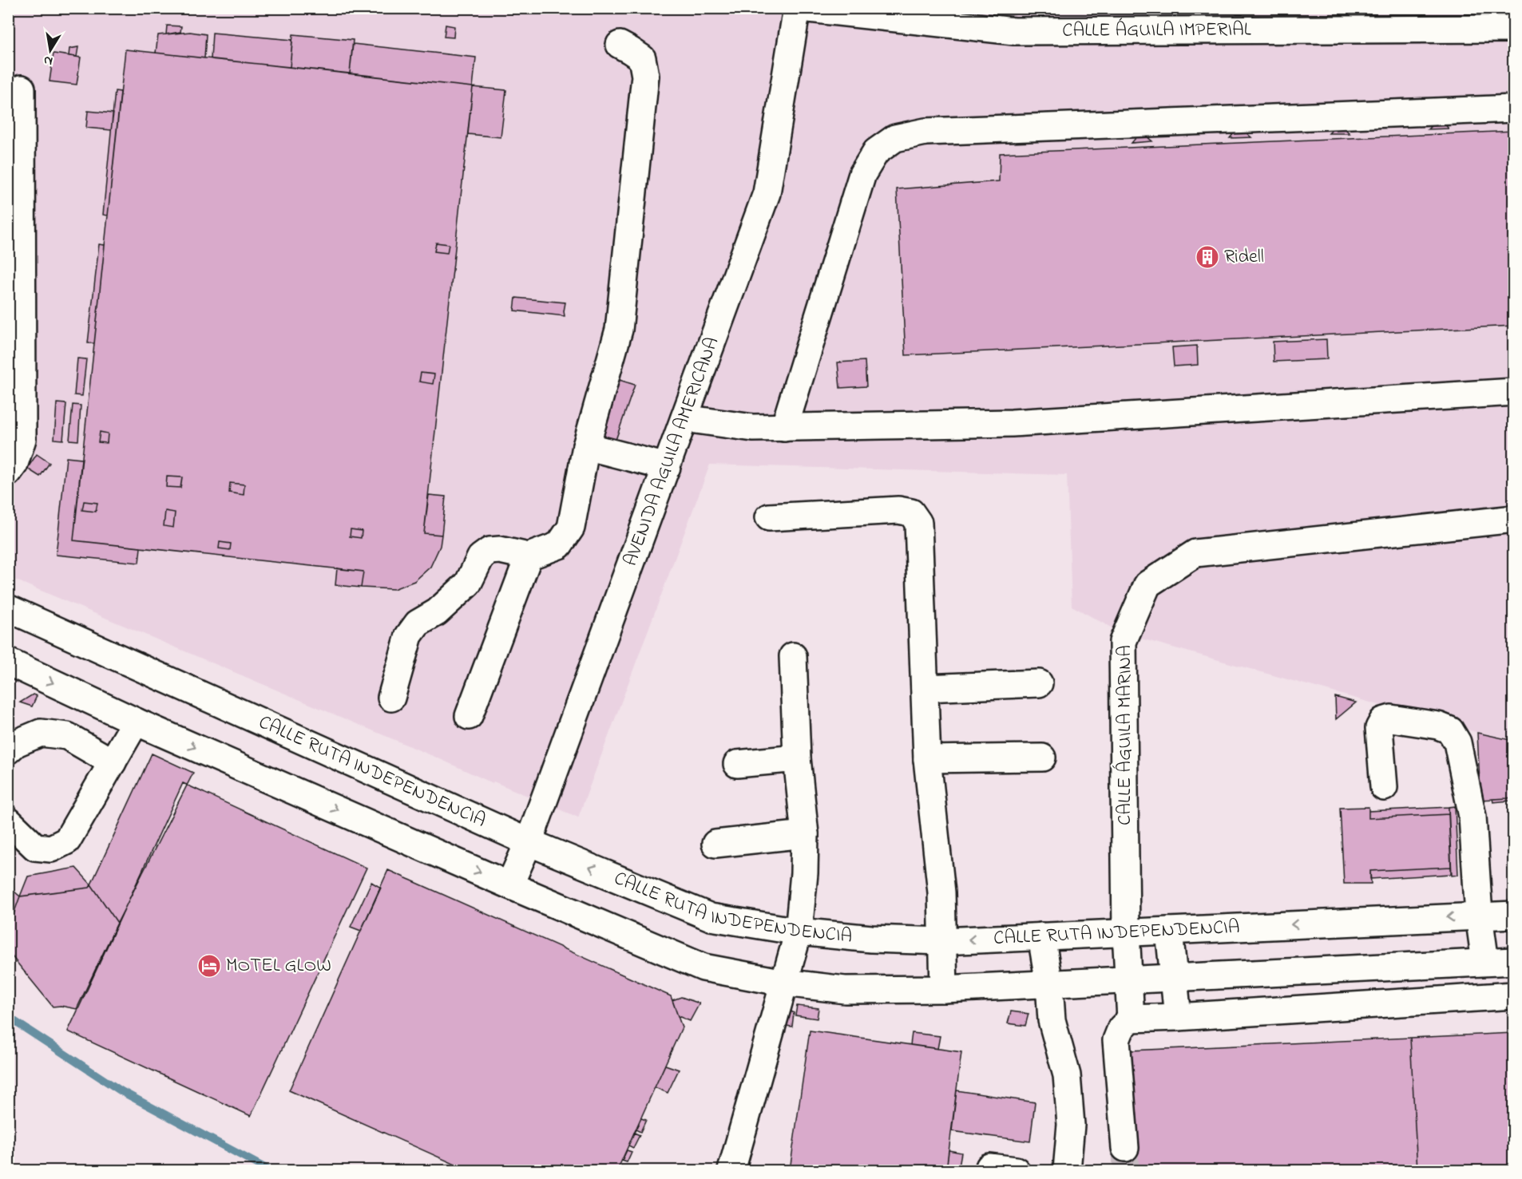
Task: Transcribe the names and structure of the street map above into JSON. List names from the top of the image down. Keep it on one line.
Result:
{"streets":{"main road":["CALLE ÁGUILA IMPERIAL","AVENIDA AGUILA AMERICANA","CALLE ÁGUILA MARINA","CALLE RUTA INDEPENDENCIA"]},"crossings":[["AVENIDA AGUILA AMERICANA","CALLE RUTA INDEPENDENCIA"],["CALLE ÁGUILA MARINA","CALLE RUTA INDEPENDENCIA"]],"places":{"building":["Ridell"],"hotel":["MOTEL GLOW"]},"north":"bottom"}
